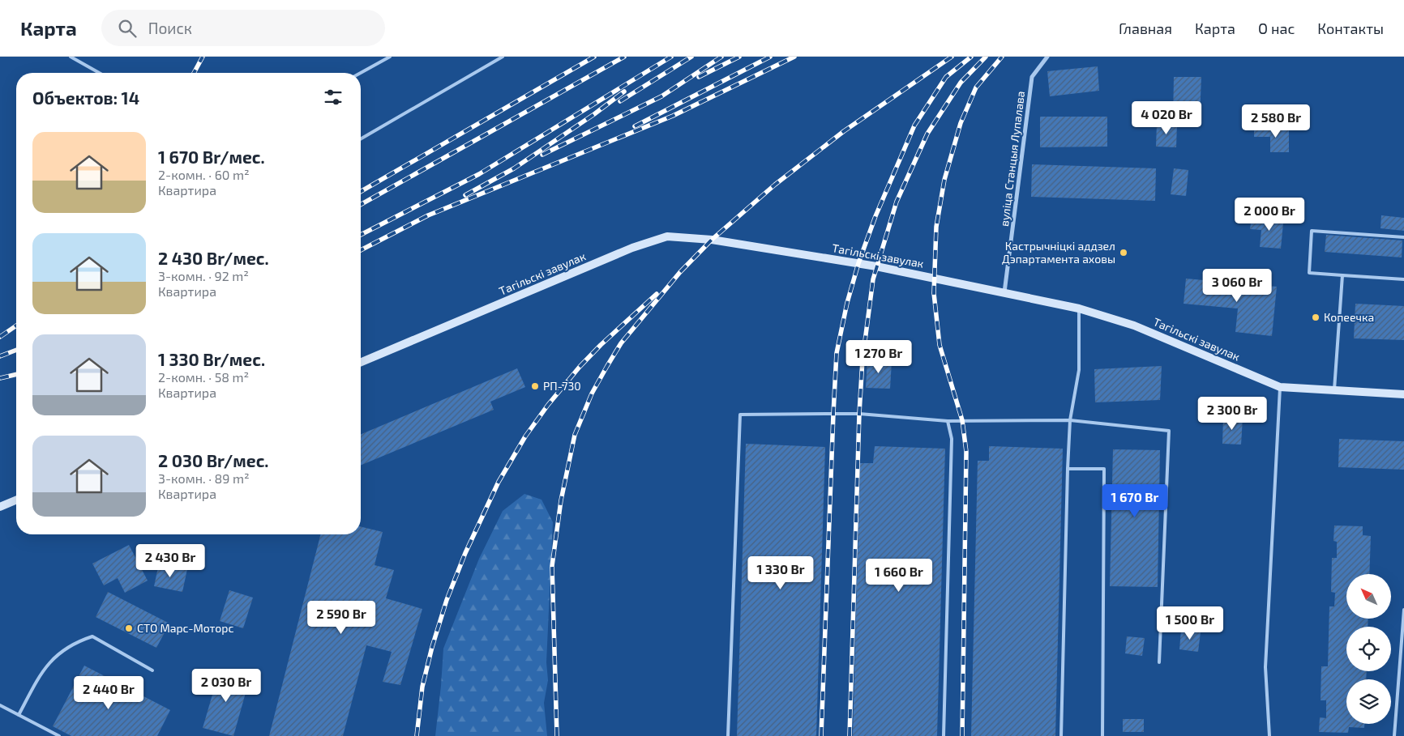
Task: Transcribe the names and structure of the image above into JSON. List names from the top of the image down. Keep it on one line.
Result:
{"streets":{"main road":["Тагільскі завулак"],"street":["вуліца Станцыя Лупалава"]},"crossings":[["вуліца Станцыя Лупалава","Тагільскі завулак"]],"places":["Кастрычніцкі аддзел Дэпартамента аховы","Копеечка","РП-730","СТО Марс-Моторс"],"north":"top left","page":{"header":"Карта","search":"Поиск","nav":["Главная","Карта","О нас","Контакты"],"heading":"Объектов: 14","price":["4 020 Br","2 580 Br","2 000 Br","3 060 Br","1 270 Br","2 300 Br","1 670 Br","2 430 Br","1 330 Br","1 660 Br","2 590 Br","1 500 Br","2 030 Br","2 440 Br"],"list":[{"name":"1 670 Br/мес.","note":"2-комн. · 60 m² · Квартира"},{"name":"2 430 Br/мес.","note":"3-комн. · 92 m² · Квартира"},{"name":"1 330 Br/мес.","note":"2-комн. · 58 m² · Квартира"},{"name":"2 030 Br/мес.","note":"3-комн. · 89 m² · Квартира"}]}}
